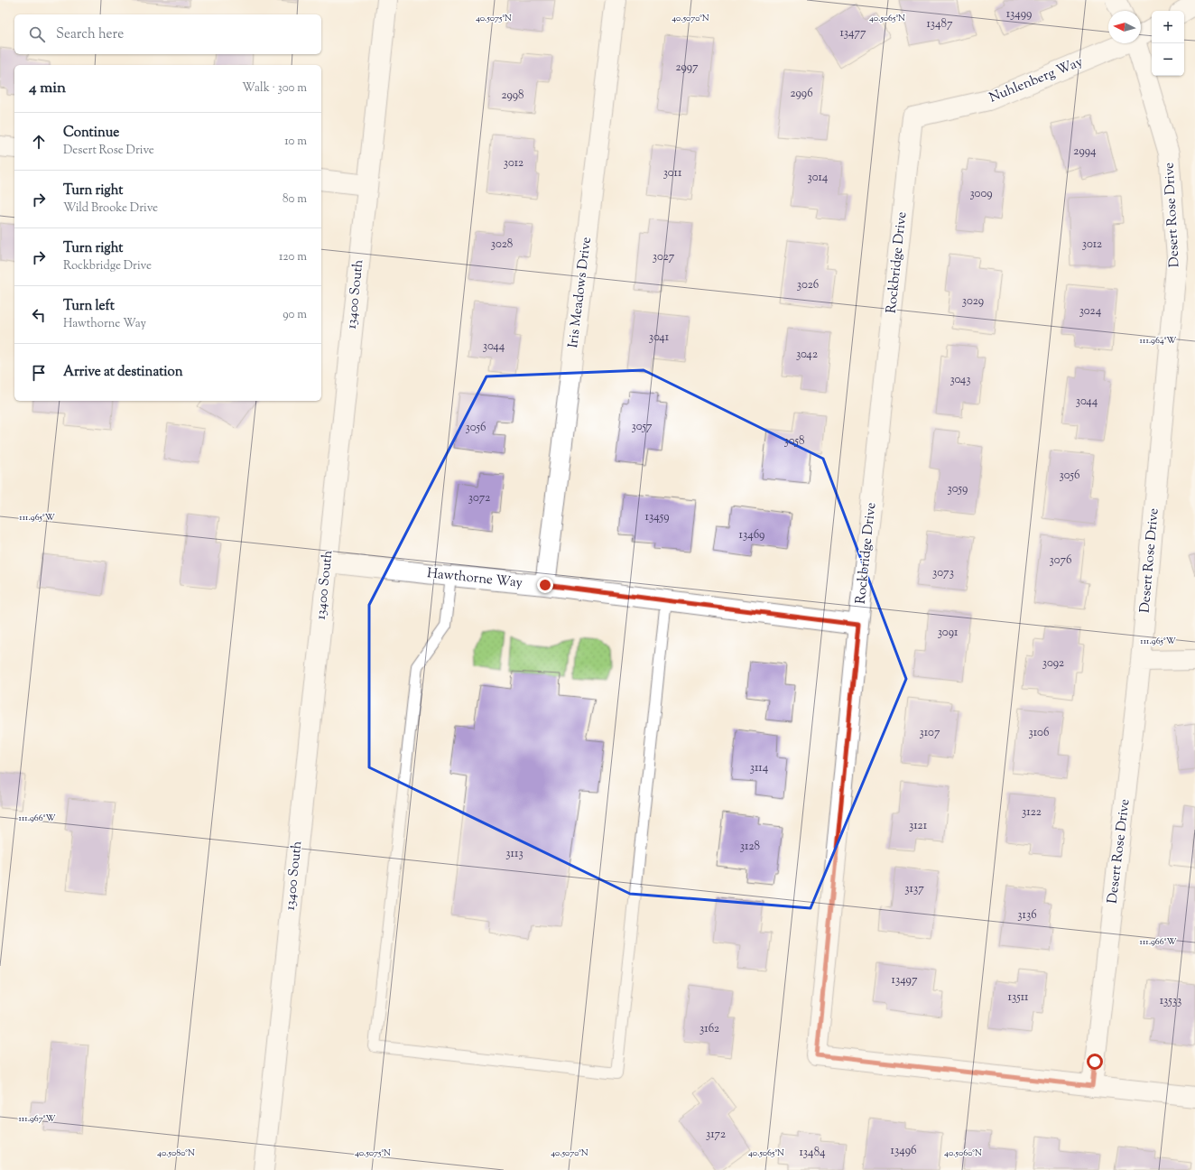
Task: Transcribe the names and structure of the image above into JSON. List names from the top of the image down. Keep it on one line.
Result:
{"streets":{"street":["Nuhlenberg Way","Desert Rose Drive","Rockbridge Drive","Iris Meadows Drive","13400 South","Hawthorne Way"]},"crossings":[["Nuhlenberg Way","Rockbridge Drive"],["Desert Rose Drive","Rockbridge Drive"],["Rockbridge Drive","Hawthorne Way"],["Iris Meadows Drive","Hawthorne Way"],["13400 South","Hawthorne Way"]],"house_numbers":["13499","13487","13477","2997","2996","2998","2994","3012","3011","3014","3009","3028","3012","3027","3026","3029","3024","3041","3044","3042","3043","3044","3057","3056","3058","3056","3059","3072","13459","13469","3076","3073","3091","3092","3107","3106","3114","3122","3121","3128","3113","3137","3136","13497","13511","13533","3162","3172","13496","13484"],"north":"left","page":{"map_buttons":["+","−"],"search":"Search here","heading":["4 min","Walk · 300 m"],"list":[["Continue","Desert Rose Drive","10 m"],["Turn right","Wild Brooke Drive","80 m"],["Turn right","Rockbridge Drive","120 m"],["Turn left","Hawthorne Way","90 m"],"Arrive at destination"]},"coordinates":["40.5075°N","40.5070°N","40.5065°N","111.964°W","111.965°W","111.966°W","111.967°W","40.5080°N","40.5060°N"]}
